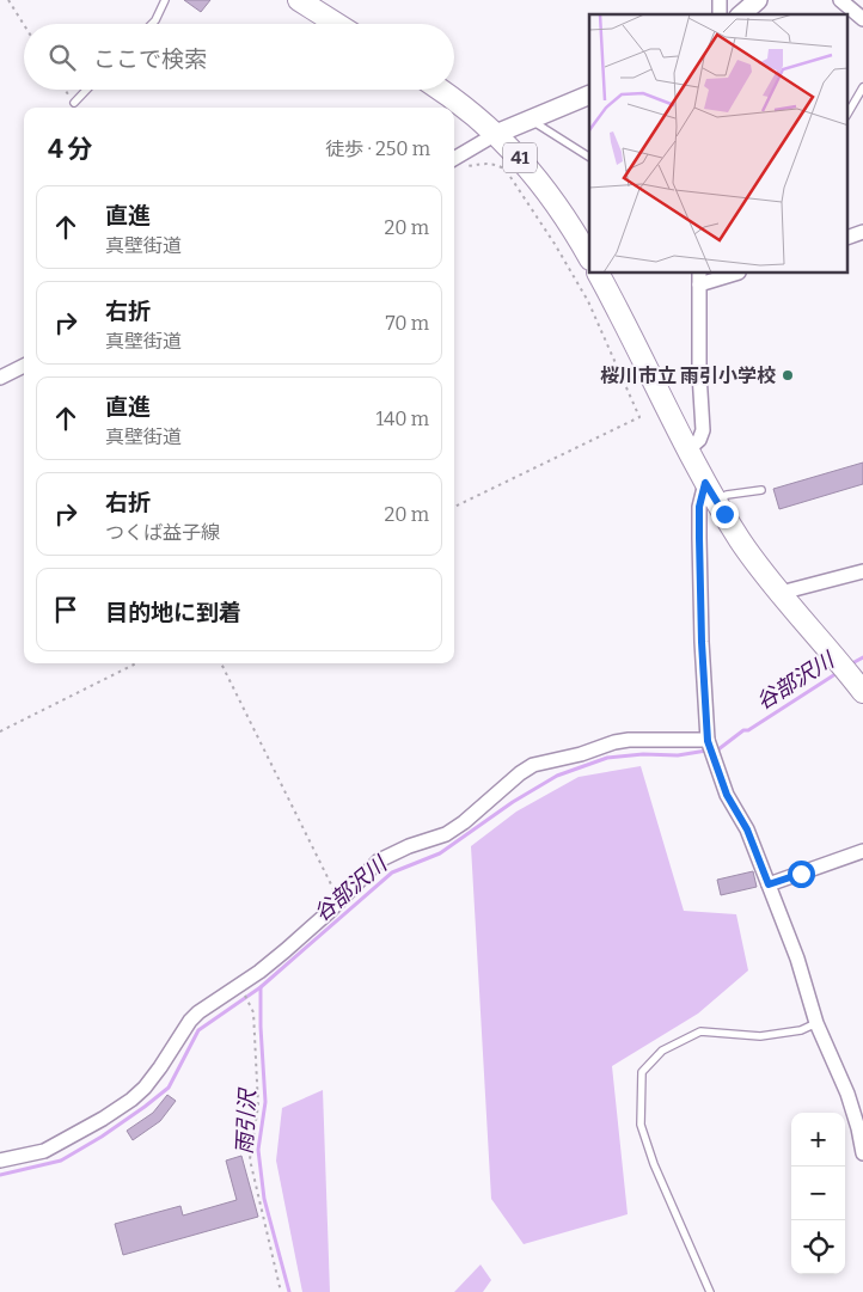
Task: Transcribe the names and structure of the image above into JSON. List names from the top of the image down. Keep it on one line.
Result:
{"streets":{"main road":["41"]},"water":["谷部沢川","雨引沢"],"places":["桜川市立 雨引小学校"],"page":{"search":"ここで検索","heading":["4 分","徒歩 · 250 m"],"list":[["直進","真壁街道","20 m"],["右折","真壁街道","70 m"],["直進","真壁街道","140 m"],["右折","つくば益子線","20 m"],"目的地に到着"],"map_buttons":["+","−"]}}
